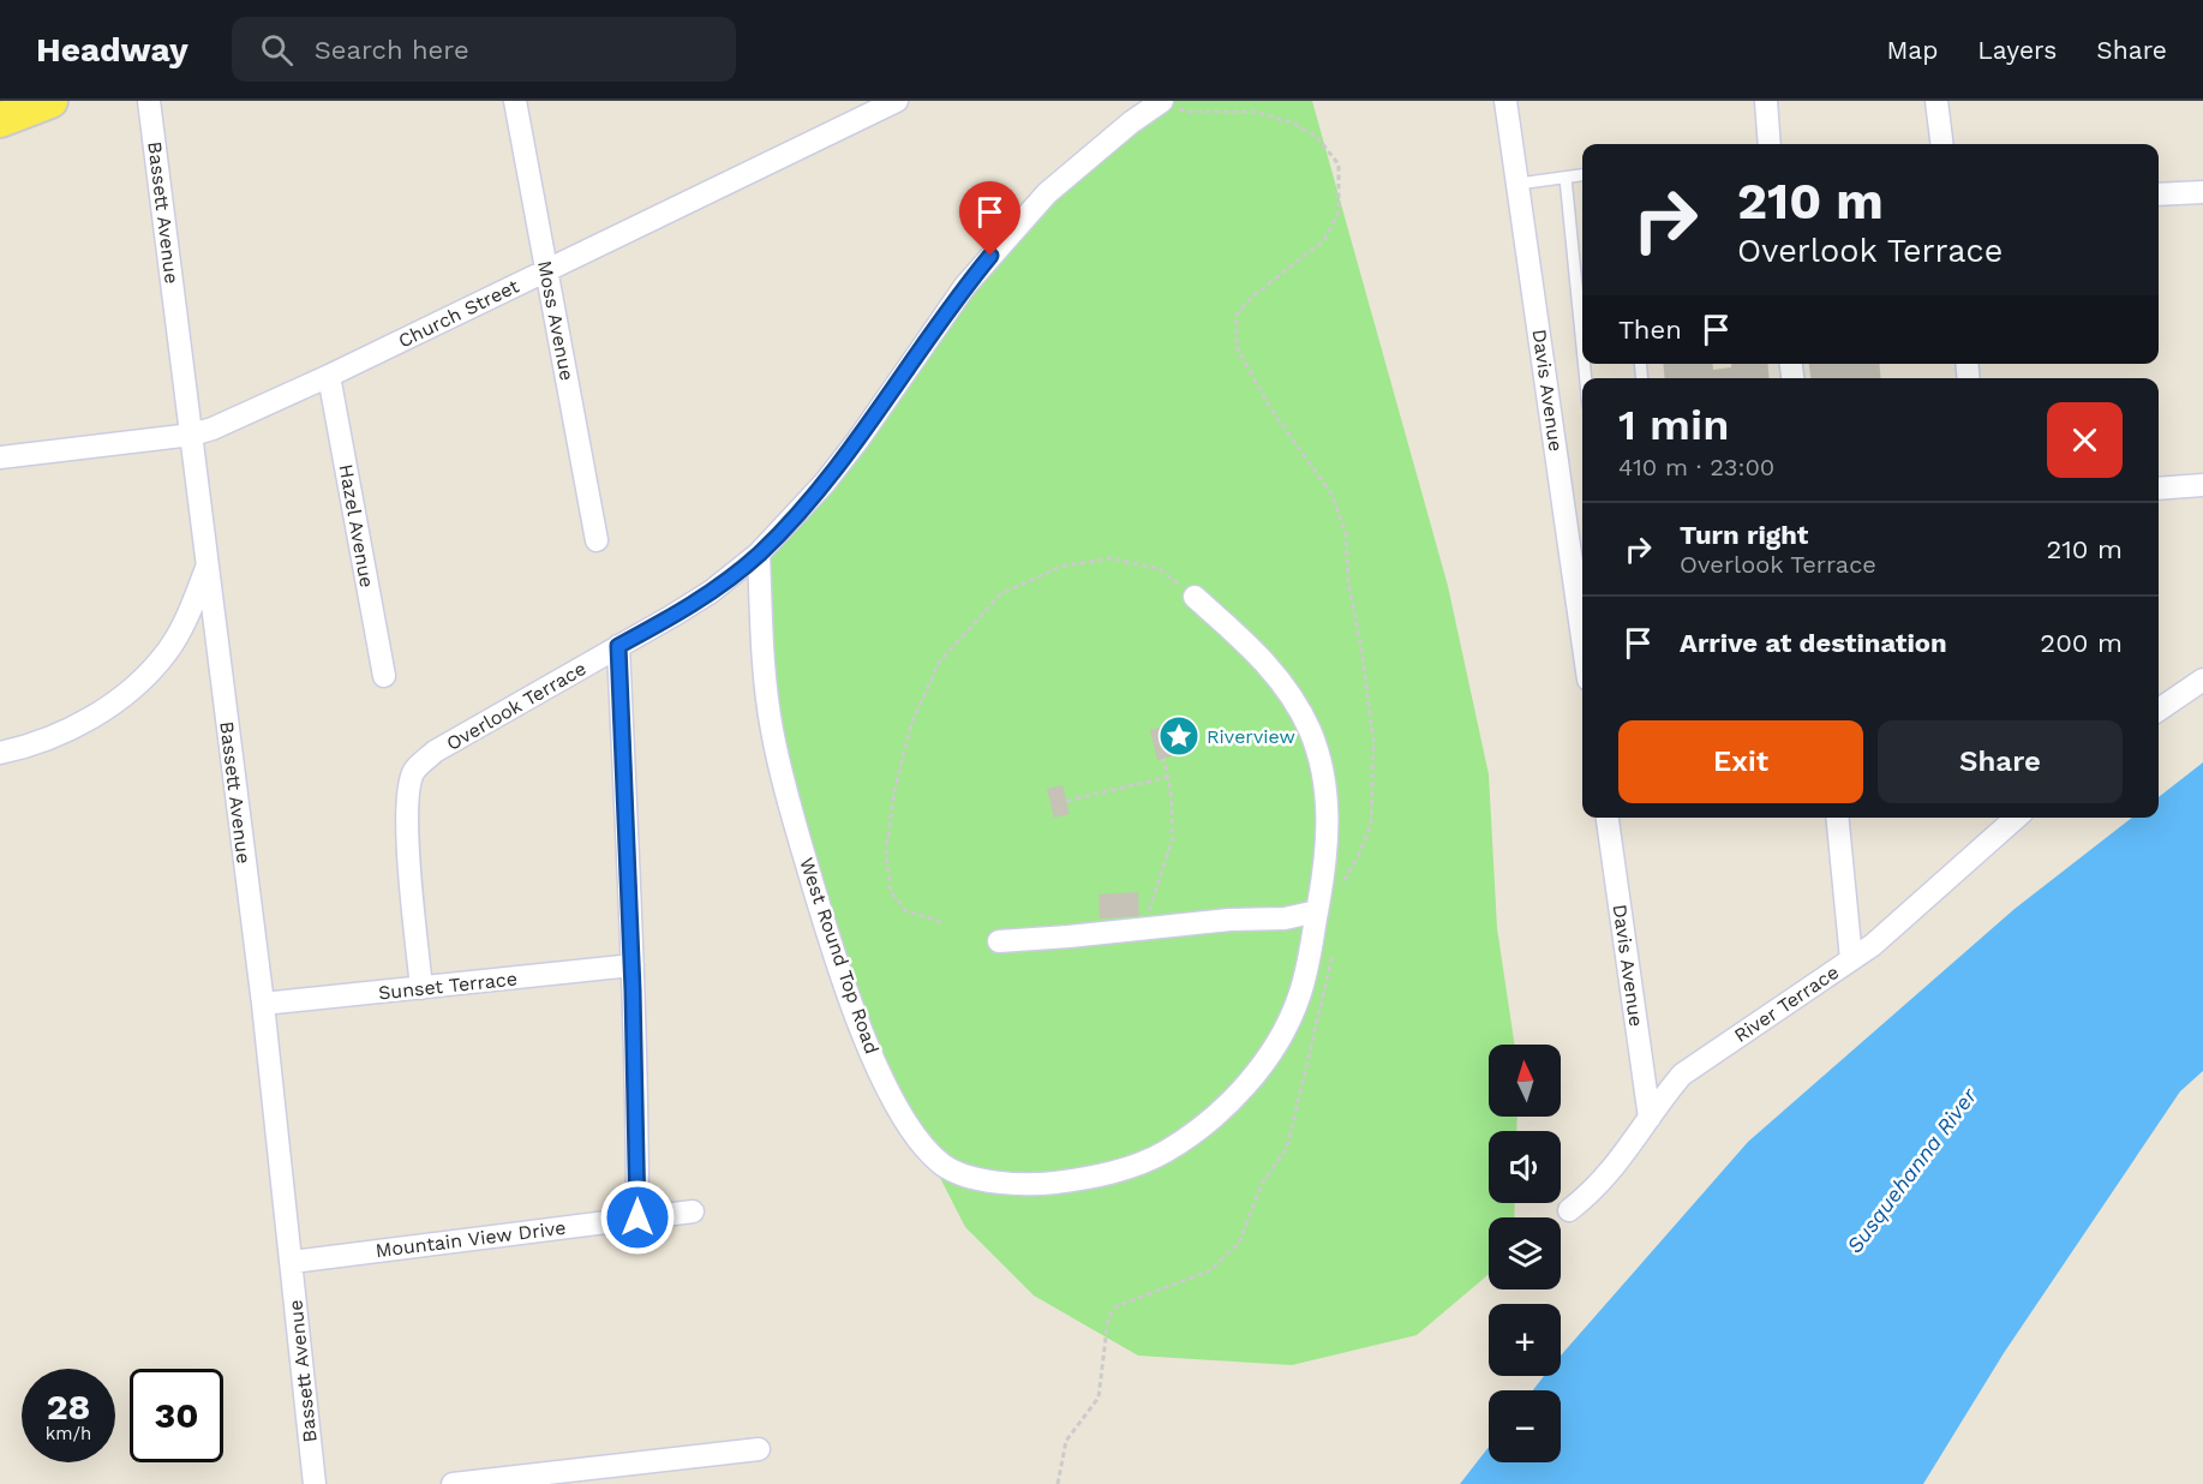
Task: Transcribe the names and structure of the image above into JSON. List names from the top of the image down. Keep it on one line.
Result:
{"streets":{"street":["Bassett Avenue","Church Street","Moss Avenue","Davis Avenue","Hazel Avenue","Overlook Terrace","West Round Top Road","Sunset Terrace","River Terrace","Mountain View Drive"]},"crossings":[["Bassett Avenue","Church Street"],["Bassett Avenue","Sunset Terrace"],["Bassett Avenue","Mountain View Drive"],["Church Street","Moss Avenue"],["Church Street","Hazel Avenue"],["Davis Avenue","River Terrace"],["Overlook Terrace","West Round Top Road"],["Overlook Terrace","Sunset Terrace"]],"water":["Susquehanna River"],"places":{"place":["Riverview"]},"north":"top","page":{"header":"Headway","search":"Search here","nav":["Map","Layers","Share"],"turn":["210 m","Overlook Terrace"],"then":"Then","heading":["1 min","410 m · 23:00"],"list":[{"name":"Turn right","note":"Overlook Terrace","value":"210 m"},{"name":"Arrive at destination","value":"200 m"}],"buttons":["Exit","Share"],"map_buttons":["+","−"],"speed":"28 km/h","limit":"30"}}
